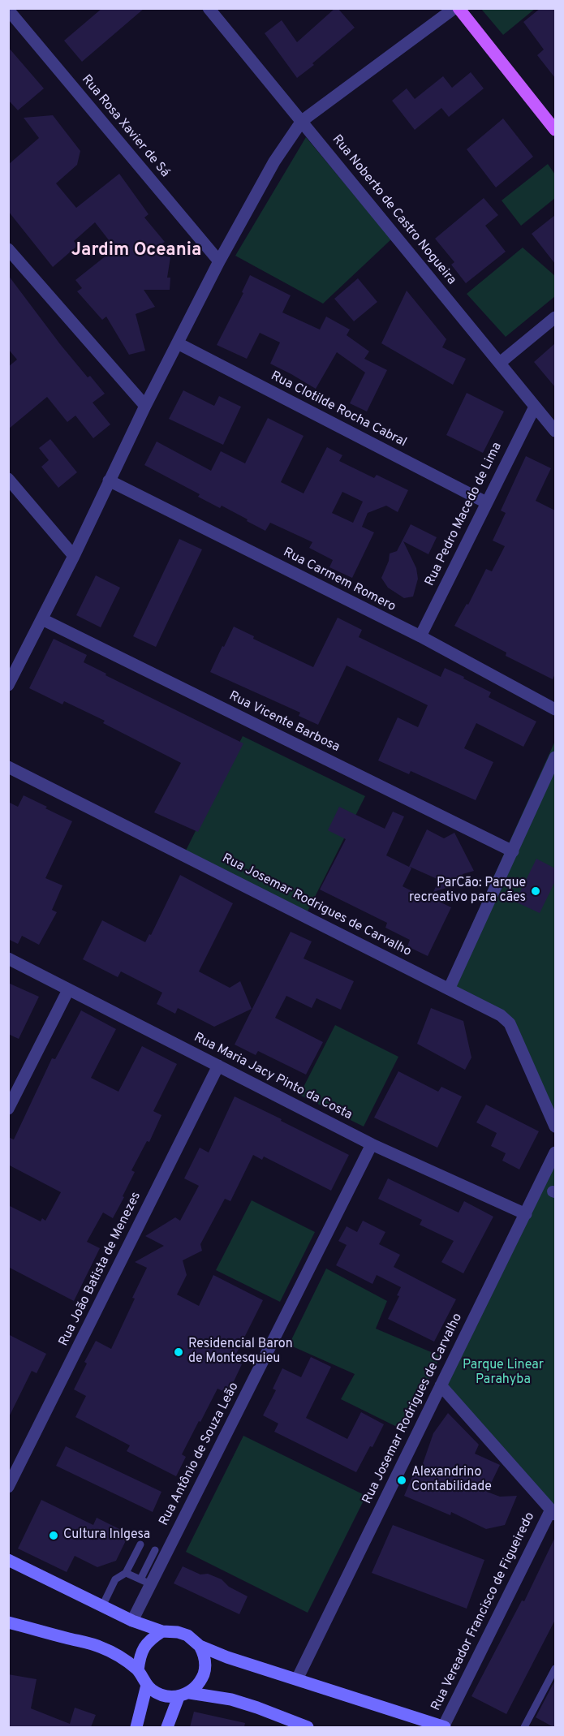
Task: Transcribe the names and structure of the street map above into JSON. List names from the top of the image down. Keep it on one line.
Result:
{"streets":{"street":["Rua Rosa Xavier de Sá","Rua Noberto de Castro Nogueira","Rua Clotilde Rocha Cabral","Rua Pedro Macedo de Lima","Rua Carmem Romero","Rua Vicente Barbosa","Rua Josemar Rodrigues de Carvalho","Rua Maria Jacy Pinto da Costa","Rua João Batista de Menezes","Rua Antônio de Souza Leão","Rua Vereador Francisco de Figueiredo"]},"crossings":[["Rua Noberto de Castro Nogueira","Rua Pedro Macedo de Lima"],["Rua Clotilde Rocha Cabral","Rua Pedro Macedo de Lima"],["Rua Pedro Macedo de Lima","Rua Carmem Romero"],["Rua Josemar Rodrigues de Carvalho","Rua Maria Jacy Pinto da Costa"],["Rua Maria Jacy Pinto da Costa","Rua João Batista de Menezes"],["Rua Maria Jacy Pinto da Costa","Rua Antônio de Souza Leão"]],"districts":["Jardim Oceania"],"parks":["Parque Linear Parahyba"],"places":["ParCão: Parque recreativo para cães","Residencial Baron de Montesquieu","Alexandrino Contabilidade","Cultura Inlgesa"]}
